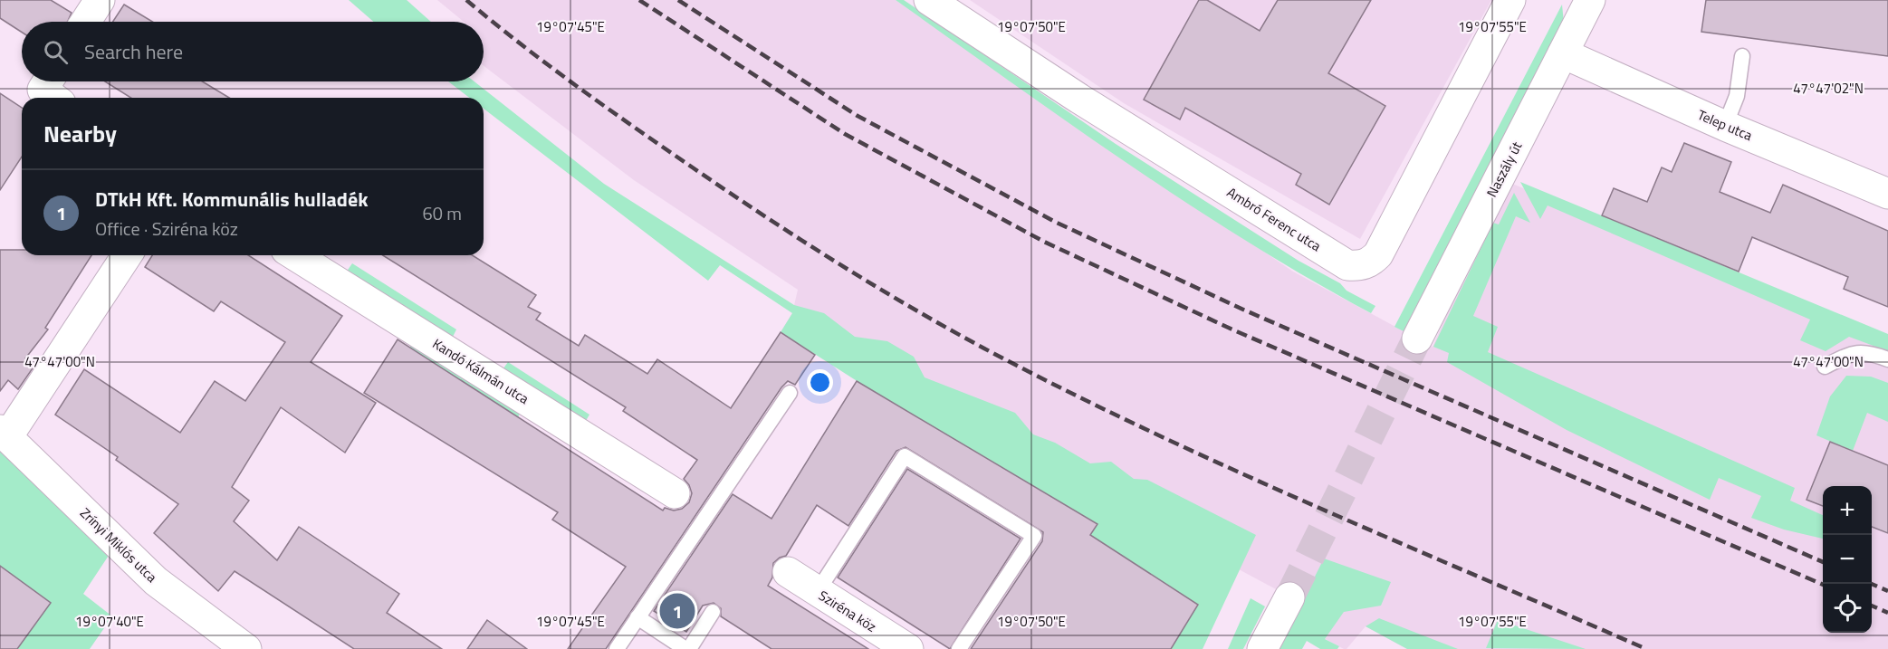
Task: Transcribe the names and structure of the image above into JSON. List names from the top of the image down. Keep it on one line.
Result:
{"streets":{"street":["Telep utca","Naszály út","Ambró Ferenc utca","Kandó Kálmán utca","Zrínyi Miklós utca","Sziréna köz"]},"crossings":[["Telep utca","Naszály út"]],"page":{"search":"Search here","heading":"Nearby","list":[{"mark":"1","name":"DTkH Kft. Kommunális hulladék","note":"Office · Sziréna köz","value":"60 m"}],"map_buttons":["+","−"],"pins":"1"},"coordinates":["19°07'45\"E","19°07'50\"E","19°07'55\"E","47°47'02\"N","47°47'00\"N","19°07'40\"E"]}
